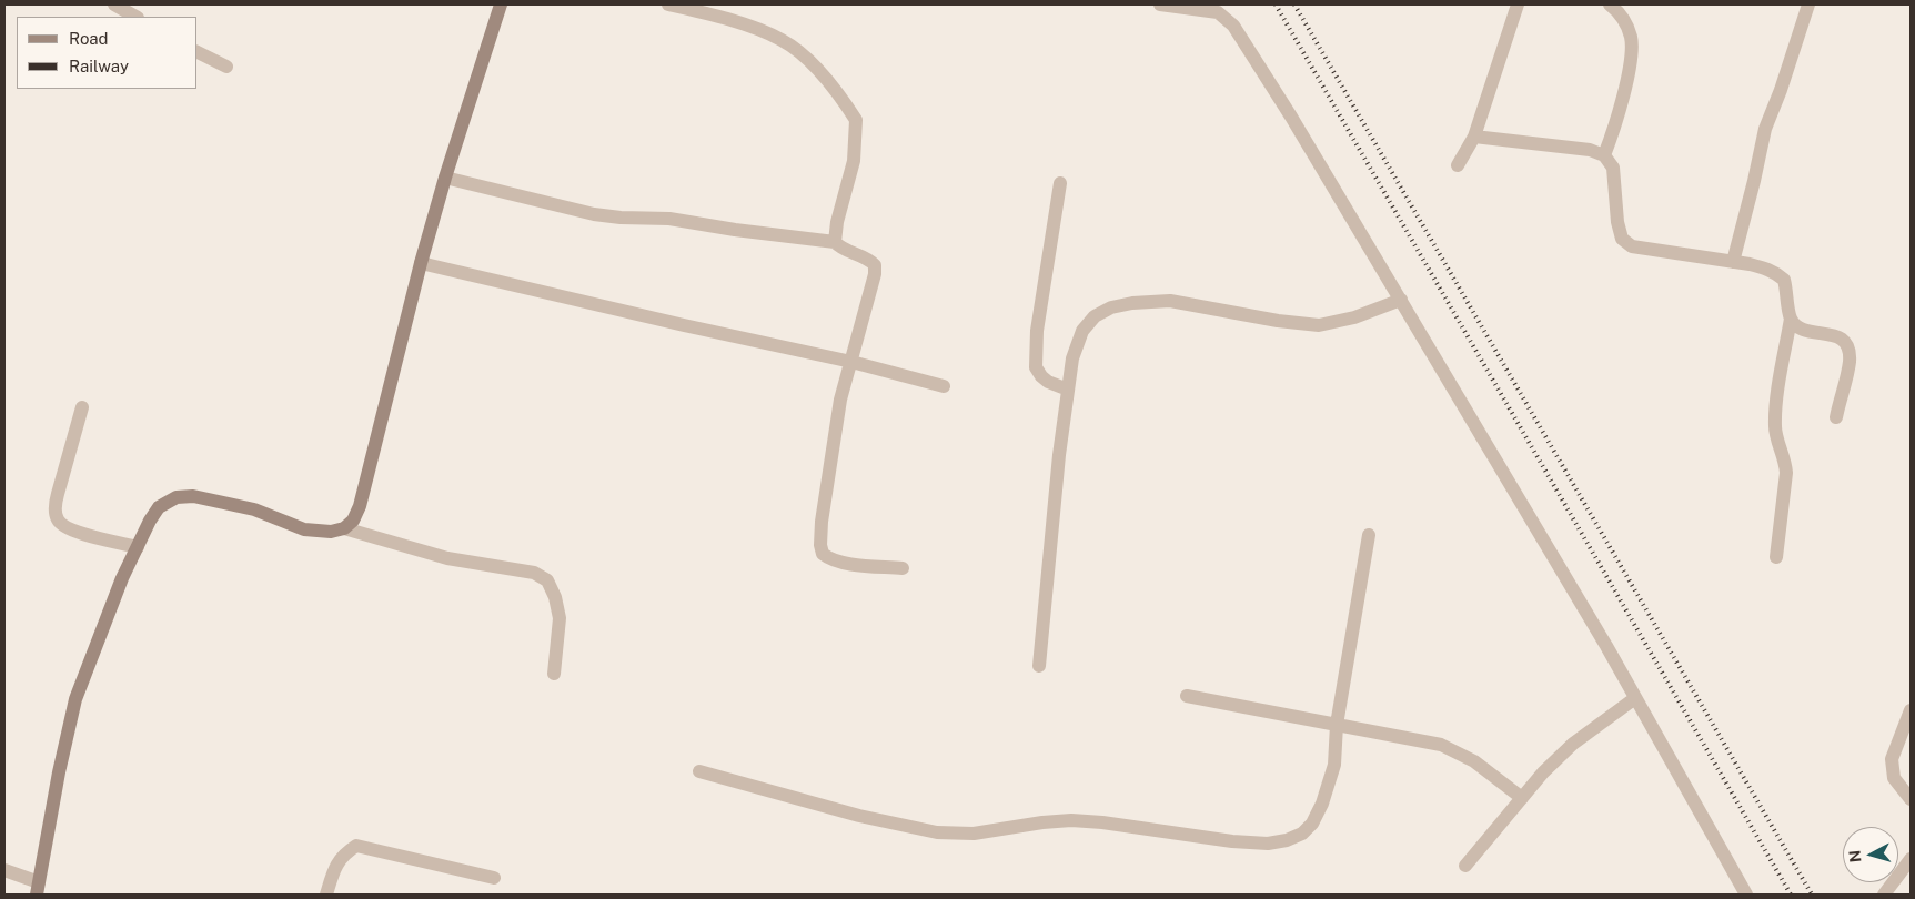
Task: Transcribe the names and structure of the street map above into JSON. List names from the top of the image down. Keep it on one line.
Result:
{"legend":["Road","Railway"],"north":"left"}
